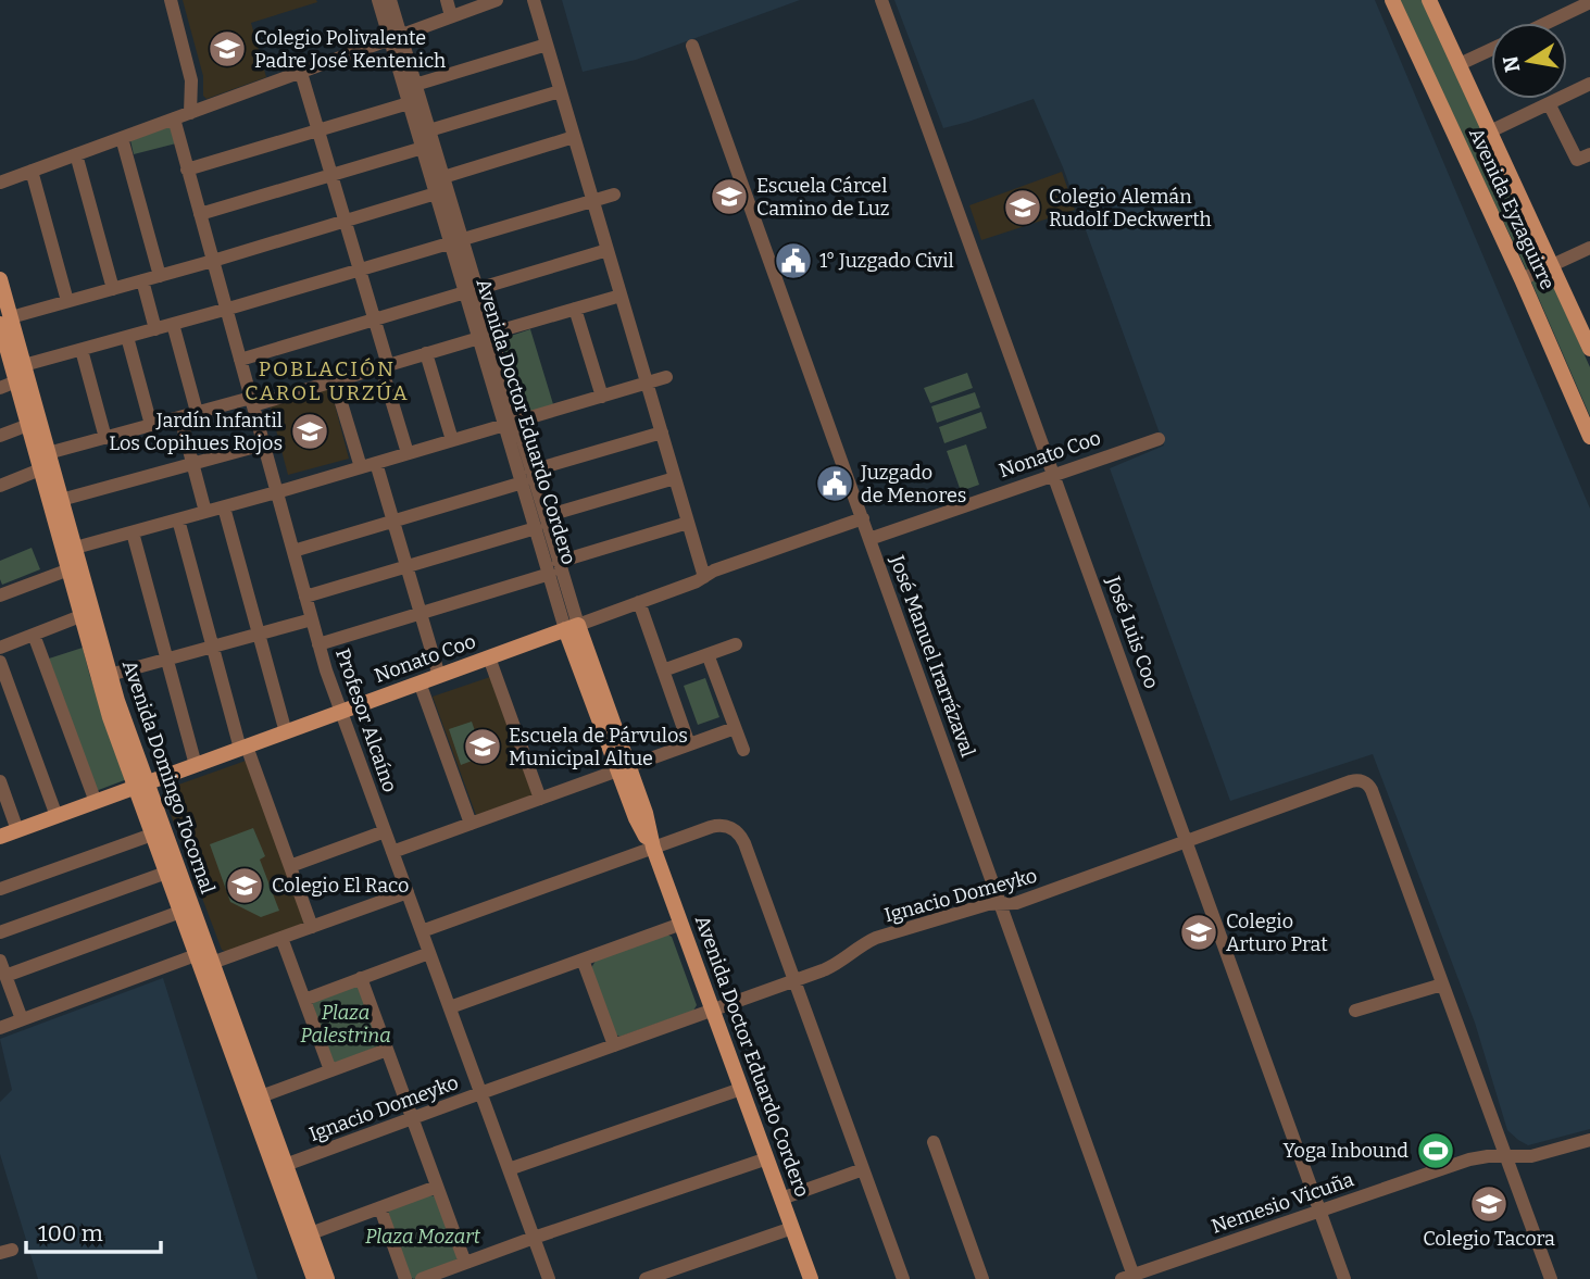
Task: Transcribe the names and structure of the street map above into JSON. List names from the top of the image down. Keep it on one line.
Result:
{"streets":{"main road":["Avenida Eyzaguirre","Avenida Doctor Eduardo Cordero","Nonato Coo","Avenida Domingo Tocornal"],"street":["José Luis Coo","José Manuel Irarrázaval","Profesor Alcaíno","Ignacio Domeyko","Nemesio Vicuña"]},"crossings":[["Avenida Doctor Eduardo Cordero","Nonato Coo"],["Avenida Doctor Eduardo Cordero","Ignacio Domeyko"],["Nonato Coo","José Luis Coo"],["Nonato Coo","José Manuel Irarrázaval"],["Nonato Coo","Profesor Alcaíno"],["Nonato Coo","Avenida Domingo Tocornal"],["José Luis Coo","Ignacio Domeyko"],["José Luis Coo","Nemesio Vicuña"],["José Manuel Irarrázaval","Ignacio Domeyko"],["José Manuel Irarrázaval","Nemesio Vicuña"],["Profesor Alcaíno","Ignacio Domeyko"],["Avenida Domingo Tocornal","Ignacio Domeyko"]],"districts":["POBLACIÓN CAROL URZÚA"],"parks":["Plaza Palestrina","Plaza Mozart"],"places":{"school or university":["Colegio Polivalente Padre José Kentenich","Escuela Cárcel Camino de Luz","Colegio Alemán Rudolf Deckwerth","Jardín Infantil Los Copihues Rojos","Escuela de Párvulos Municipal Altue","Colegio El Raco","Colegio Arturo Prat","Colegio Tacora"],"public building":["1° Juzgado Civil","Juzgado de Menores"],"sports":["Yoga Inbound"]},"scale_bar":"100 m","north":"left"}
